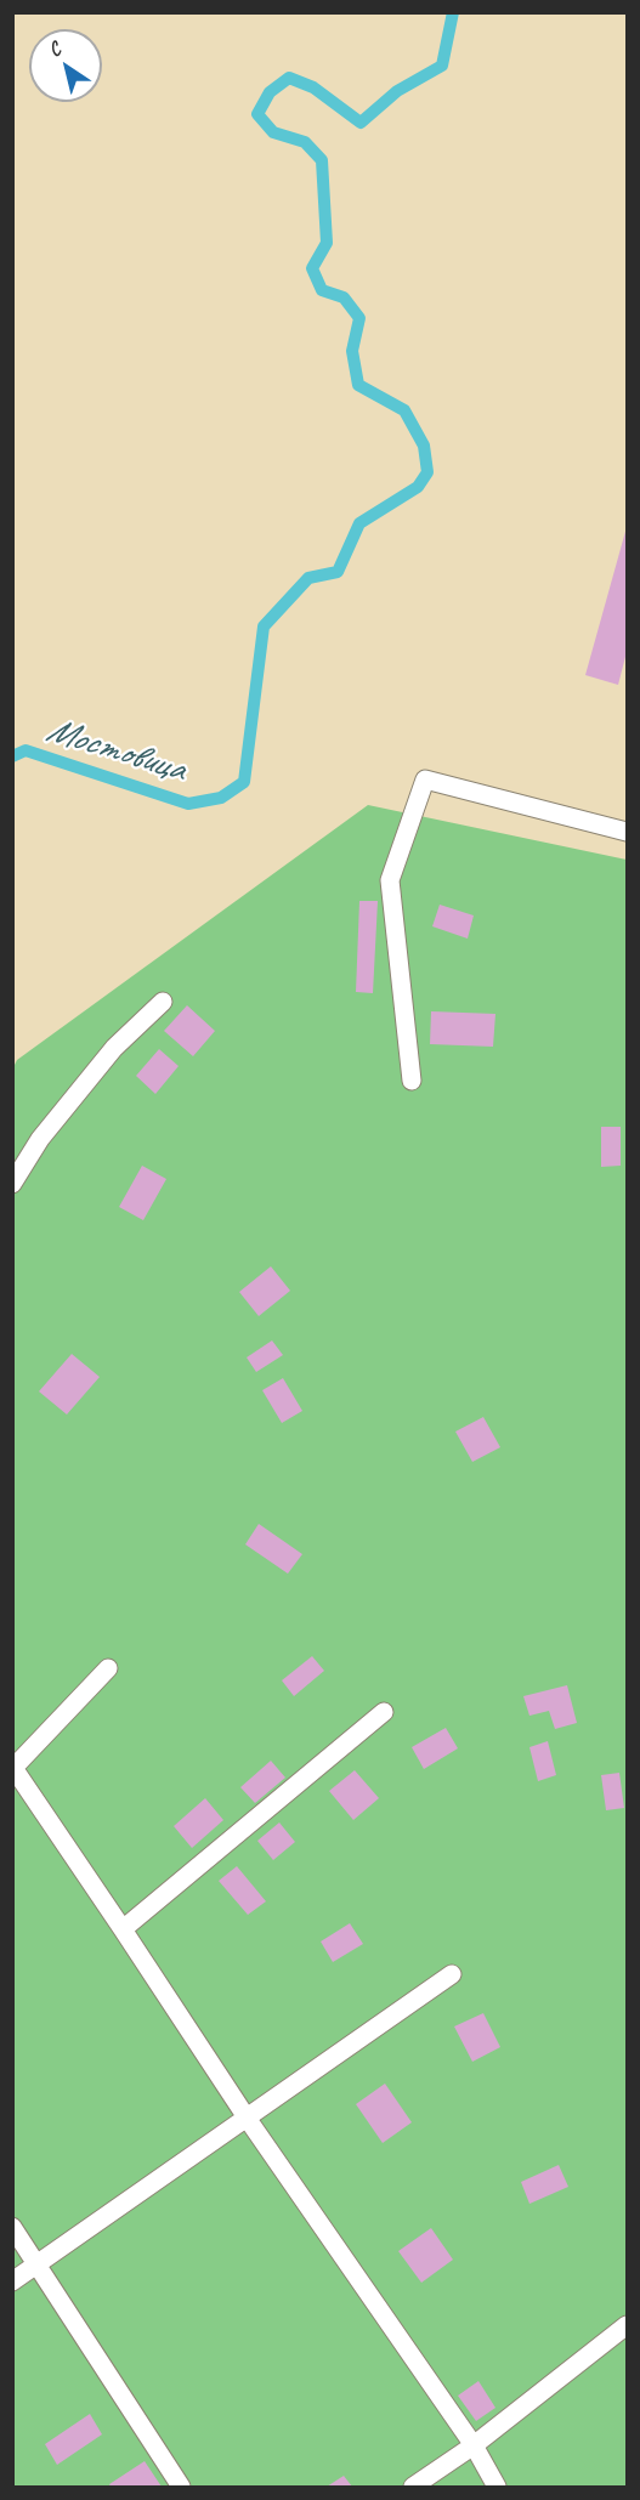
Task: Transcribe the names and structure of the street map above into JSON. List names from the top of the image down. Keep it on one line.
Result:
{"water":["Мостовица"],"north":"top left"}
